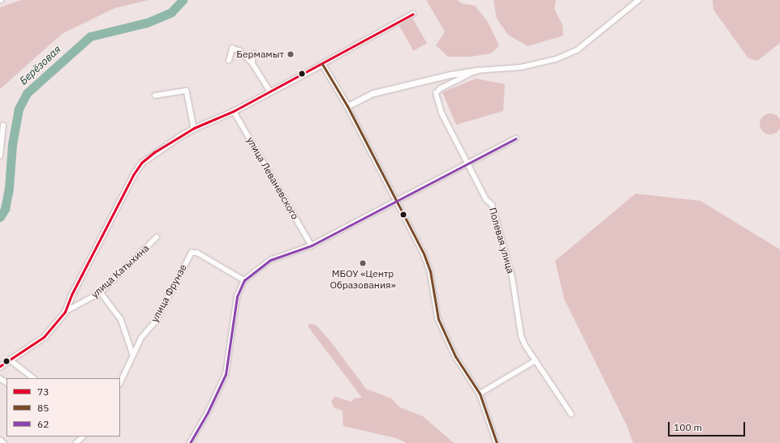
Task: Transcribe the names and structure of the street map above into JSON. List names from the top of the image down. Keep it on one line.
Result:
{"streets":{"street":["улица Леваневского","Полевая улица","улица Катыхина","улица Фрунзе"]},"crossings":[["улица Леваневского","улица Катыхина"]],"water":["Берёзовая"],"places":["Бермамыт","МБОУ «Центр Образования»"],"lines":["transit line 73","transit line 85","transit line 62"],"legend":["73","85","62"],"scale_bar":"100 m"}
